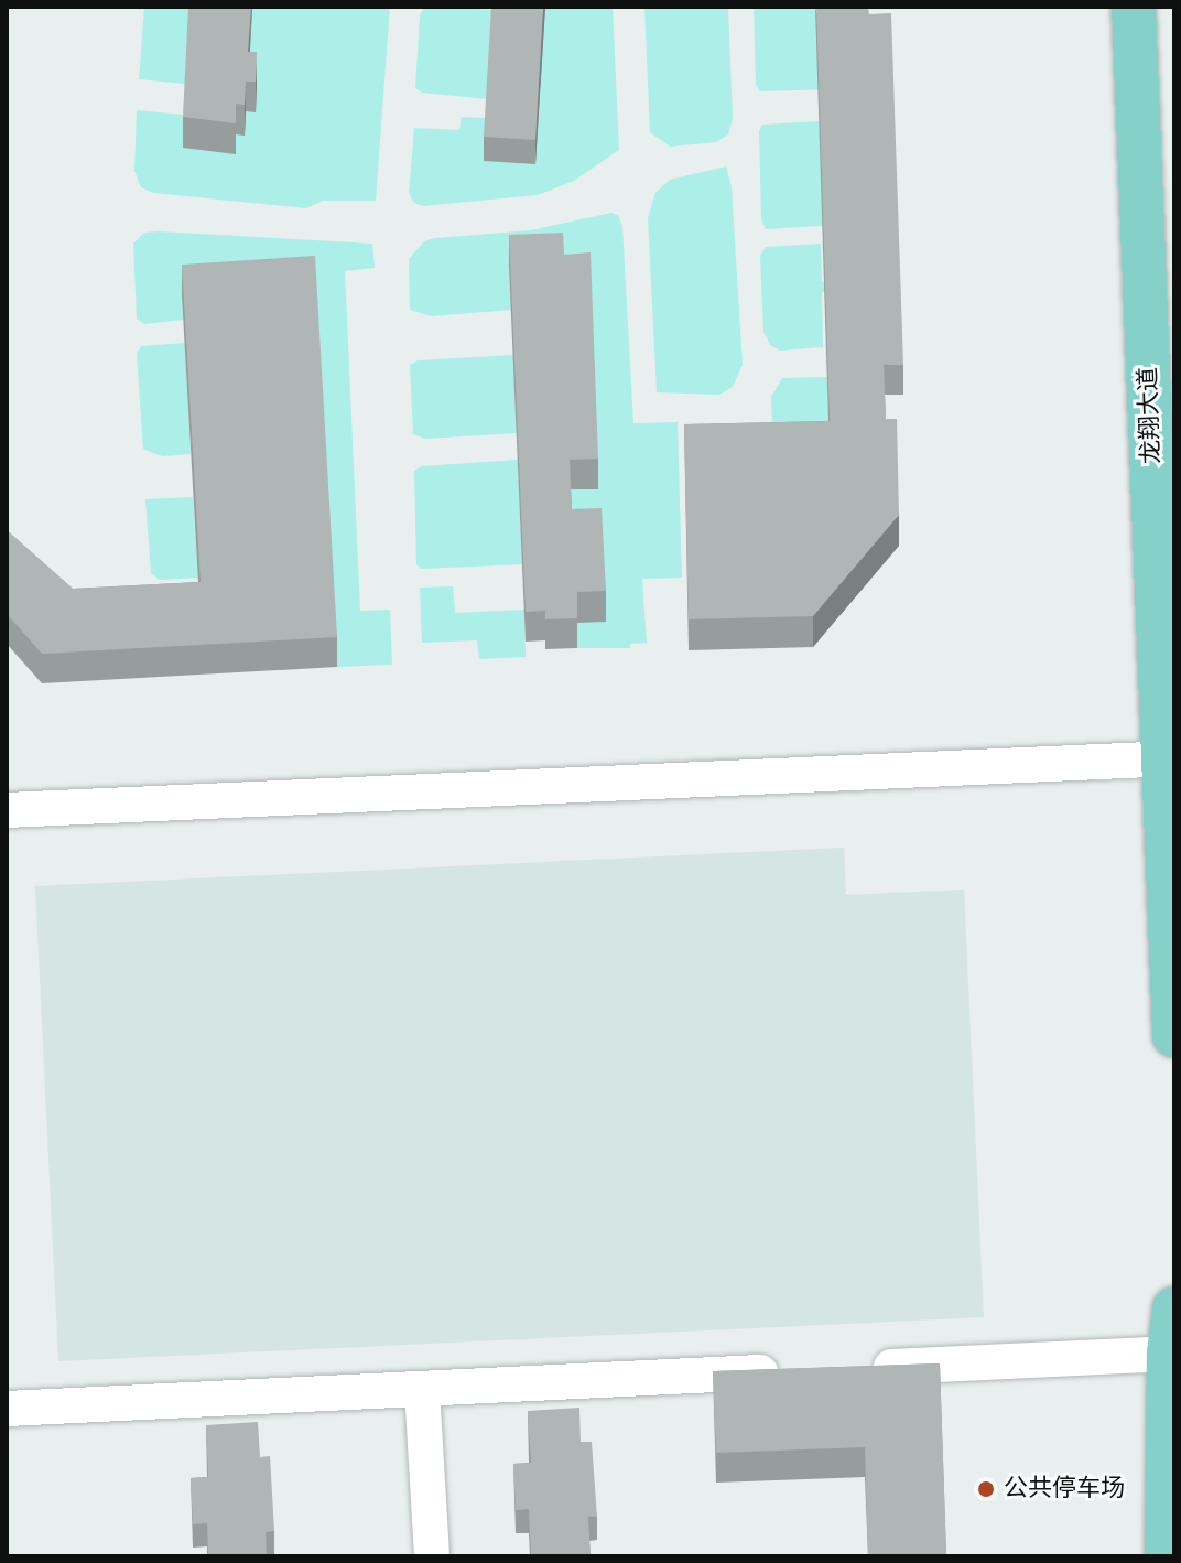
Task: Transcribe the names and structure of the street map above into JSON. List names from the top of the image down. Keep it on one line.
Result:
{"streets":{"main road":["龙翔大道"]},"places":["公共停车场"]}
